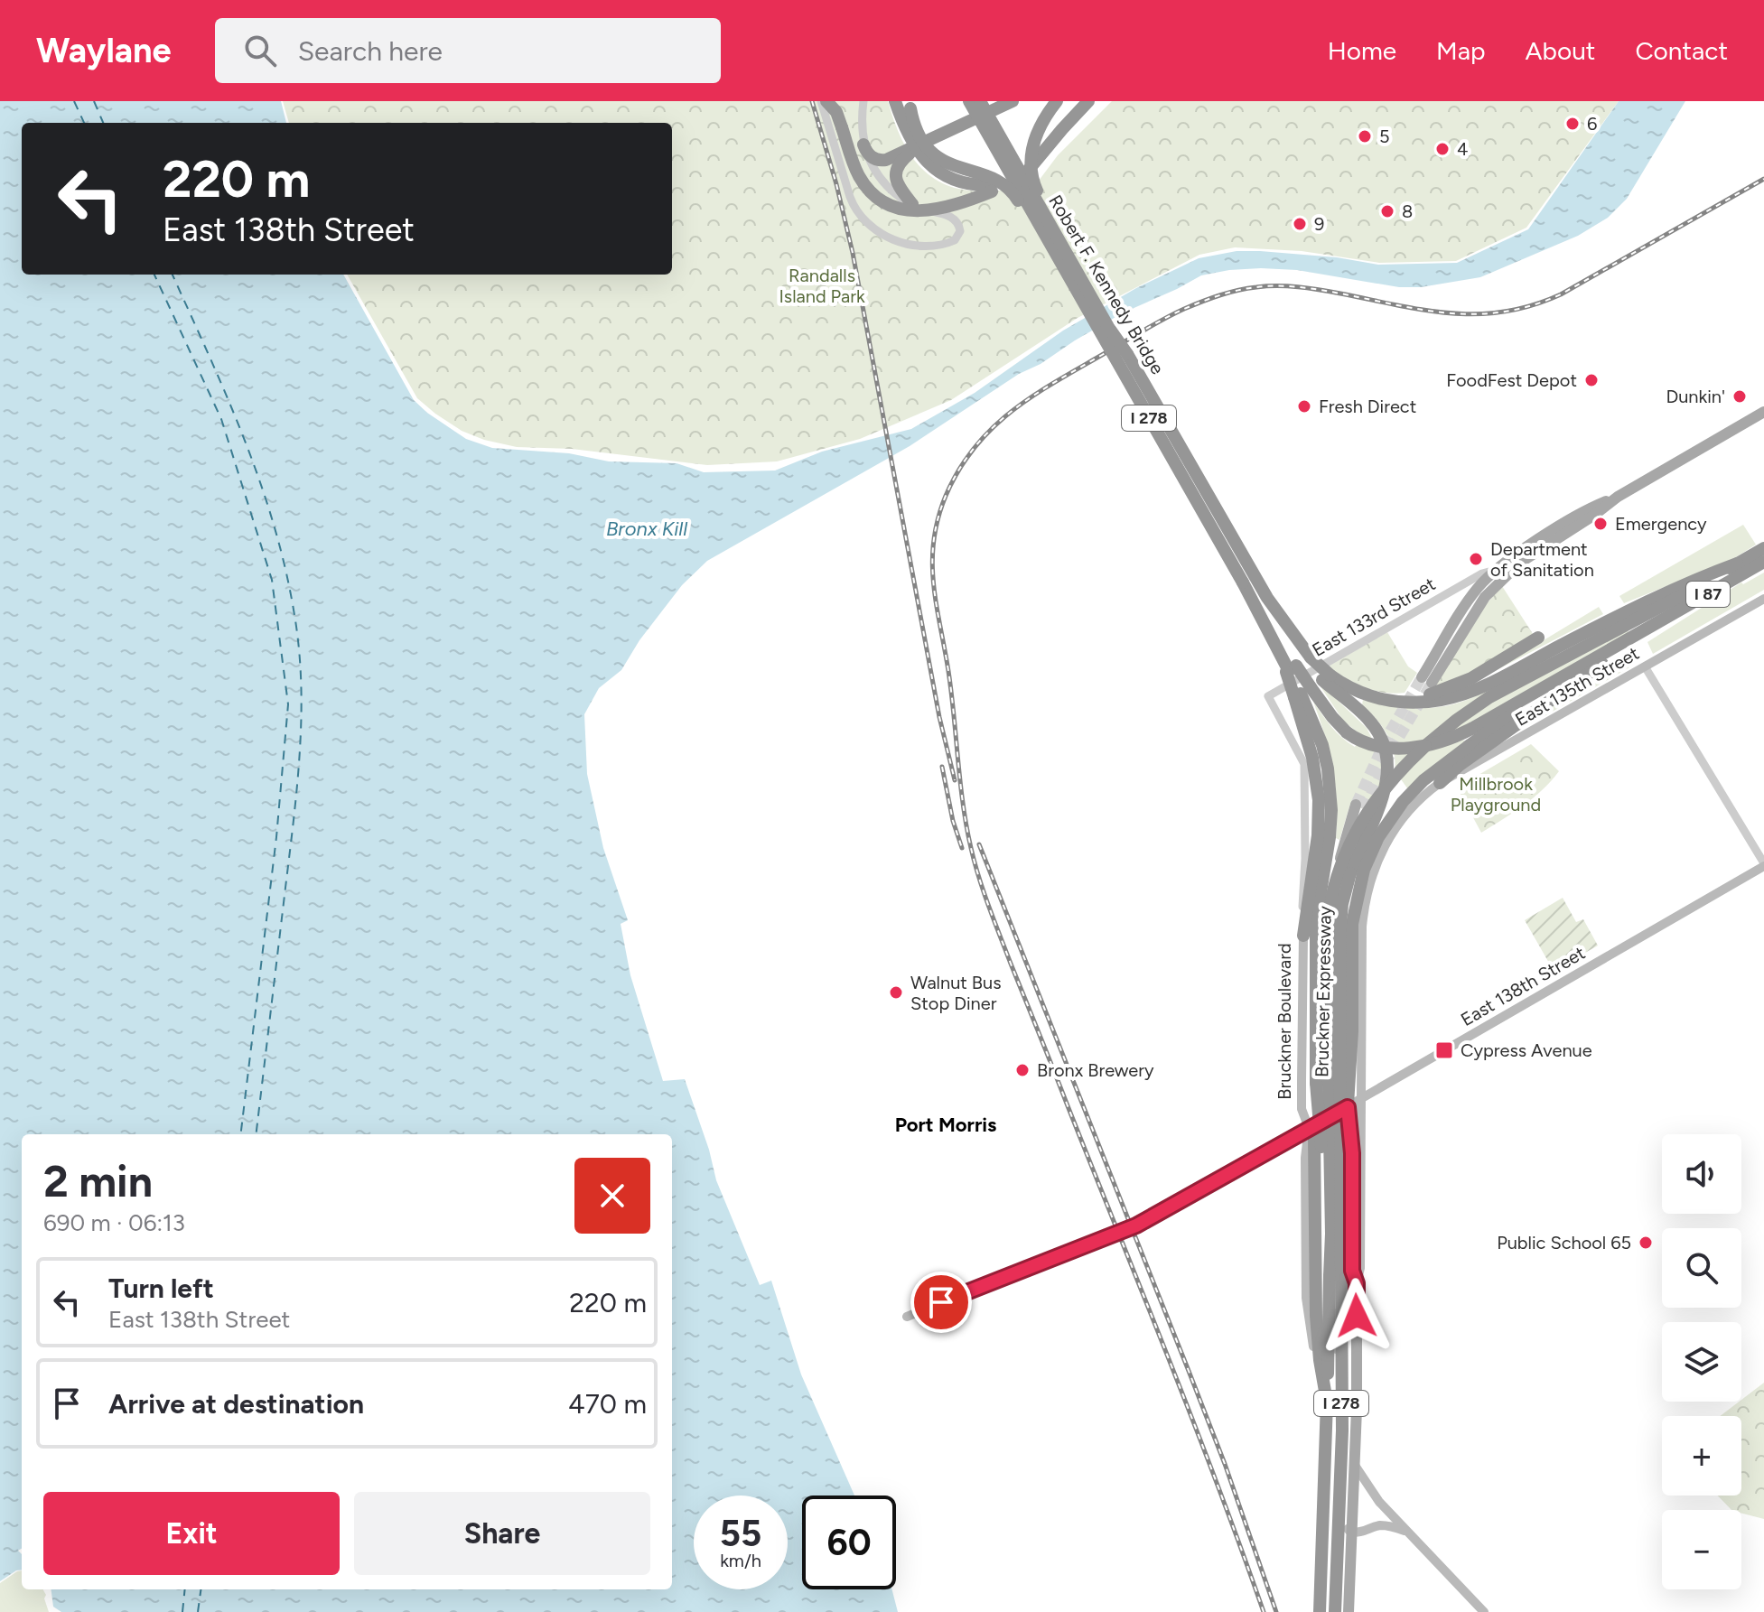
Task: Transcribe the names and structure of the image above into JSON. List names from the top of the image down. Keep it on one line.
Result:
{"streets":{"highway":["Robert F. Kennedy Bridge","I 278","I 87","Bruckner Expressway"],"main road":["East 135th Street","East 138th Street","Bruckner Boulevard"],"street":["East 133rd Street"]},"crossings":[["Robert F. Kennedy Bridge","Bruckner Expressway"],["East 133rd Street","Bruckner Boulevard"],["East 135th Street","East 138th Street"],["East 138th Street","Bruckner Boulevard"],["Bruckner Expressway","Bruckner Boulevard"]],"districts":["Port Morris"],"water":["Bronx Kill"],"parks":["Randalls Island Park","Millbrook Playground"],"places":{"other":["6","5","4","8","9","FoodFest Depot","Dunkin'","Fresh Direct","Emergency","Department of Sanitation","Walnut Bus Stop Diner","Bronx Brewery","Public School 65"],"transit":["Cypress Avenue"]},"page":{"header":"Waylane","search":"Search here","nav":["Home","Map","About","Contact"],"turn":["220 m","East 138th Street"],"map_buttons":["+","−"],"heading":["2 min","690 m · 06:13"],"list":[{"name":"Turn left","note":"East 138th Street","value":"220 m"},{"name":"Arrive at destination","value":"470 m"}],"buttons":["Exit","Share"],"speed":"55 km/h","limit":"60"}}
